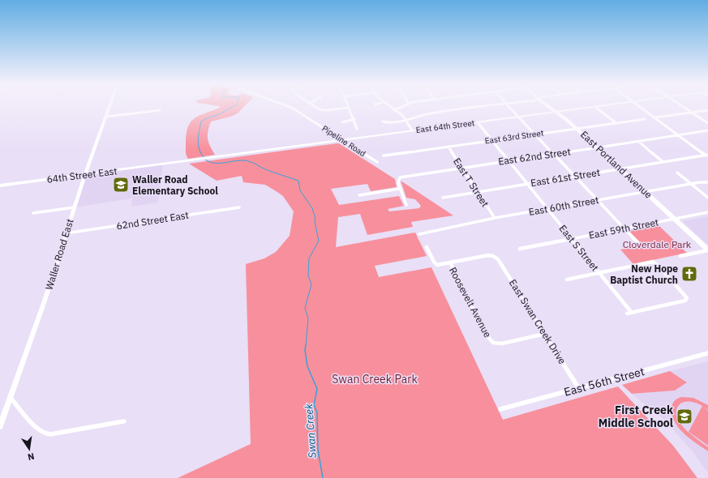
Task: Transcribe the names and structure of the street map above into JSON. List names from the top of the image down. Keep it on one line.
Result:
{"streets":{"main road":["East Portland Avenue"],"street":["East 64th Street","East 63rd Street","Pipeline Road","East 62nd Street","64th Street East","East 61st Street","East T Street","East 60th Street","62nd Street East","East 59th Street","East S Street","Waller Road East","Roosevelt Avenue","East Swan Creek Drive","East 56th Street"]},"crossings":[["East 64th Street","Pipeline Road"],["East 64th Street","East Portland Avenue"],["East 64th Street","64th Street East"],["East 64th Street","East S Street"],["East 63rd Street","East Portland Avenue"],["East 63rd Street","East T Street"],["East 63rd Street","East S Street"],["East 62nd Street","East Portland Avenue"],["East 62nd Street","East T Street"],["East 62nd Street","East S Street"],["East Portland Avenue","East 61st Street"],["East Portland Avenue","East 60th Street"],["East Portland Avenue","East 59th Street"],["64th Street East","Waller Road East"],["East 61st Street","East T Street"],["East 61st Street","East S Street"],["East T Street","East 60th Street"],["East 60th Street","East S Street"],["62nd Street East","Waller Road East"],["East 59th Street","East S Street"],["Roosevelt Avenue","East Swan Creek Drive"],["East Swan Creek Drive","East 56th Street"]],"water":["Swan Creek"],"parks":["Cloverdale Park","Swan Creek Park"],"places":{"school or university":["Waller Road Elementary School","First Creek Middle School"],"church":["New Hope Baptist Church"]},"north":"bottom"}
